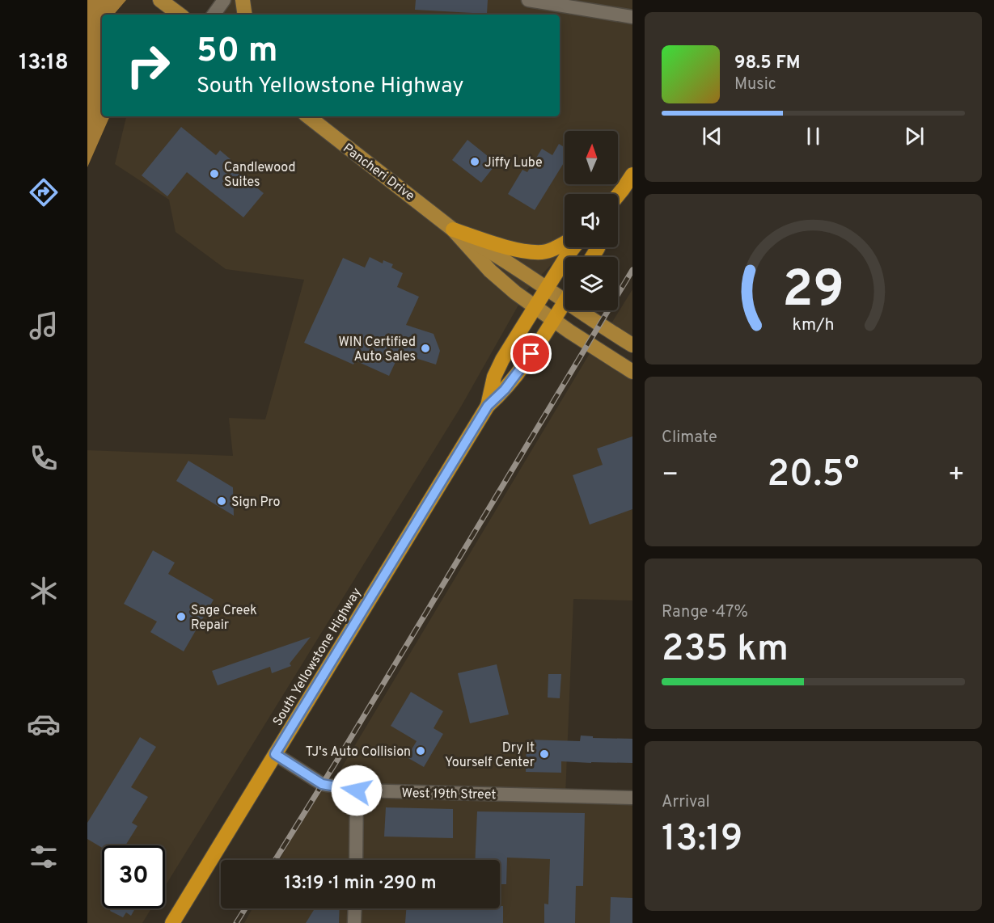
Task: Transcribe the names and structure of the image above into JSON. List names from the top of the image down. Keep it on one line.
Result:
{"streets":{"highway":["South Yellowstone Highway"],"main road":["Pancheri Drive"],"street":["West 19th Street"]},"crossings":[["Pancheri Drive","South Yellowstone Highway"],["South Yellowstone Highway","West 19th Street"]],"places":["Jiffy Lube","Candlewood Suites","WIN Certified Auto Sales","Sign Pro","Sage Creek Repair","TJ's Auto Collision","Dry It Yourself Center"],"north":"top","page":{"tabs":"13:18","turn":["50 m","South Yellowstone Highway"],"song":["98.5 FM","Music"],"tile":["Climate",["Range · 47%","235 km"],["Arrival","13:19"]],"heat":["−","20.5°","+"],"limit":"30","trip":"13:19 · 1 min · 290 m","gauge":["29","km/h"]}}
